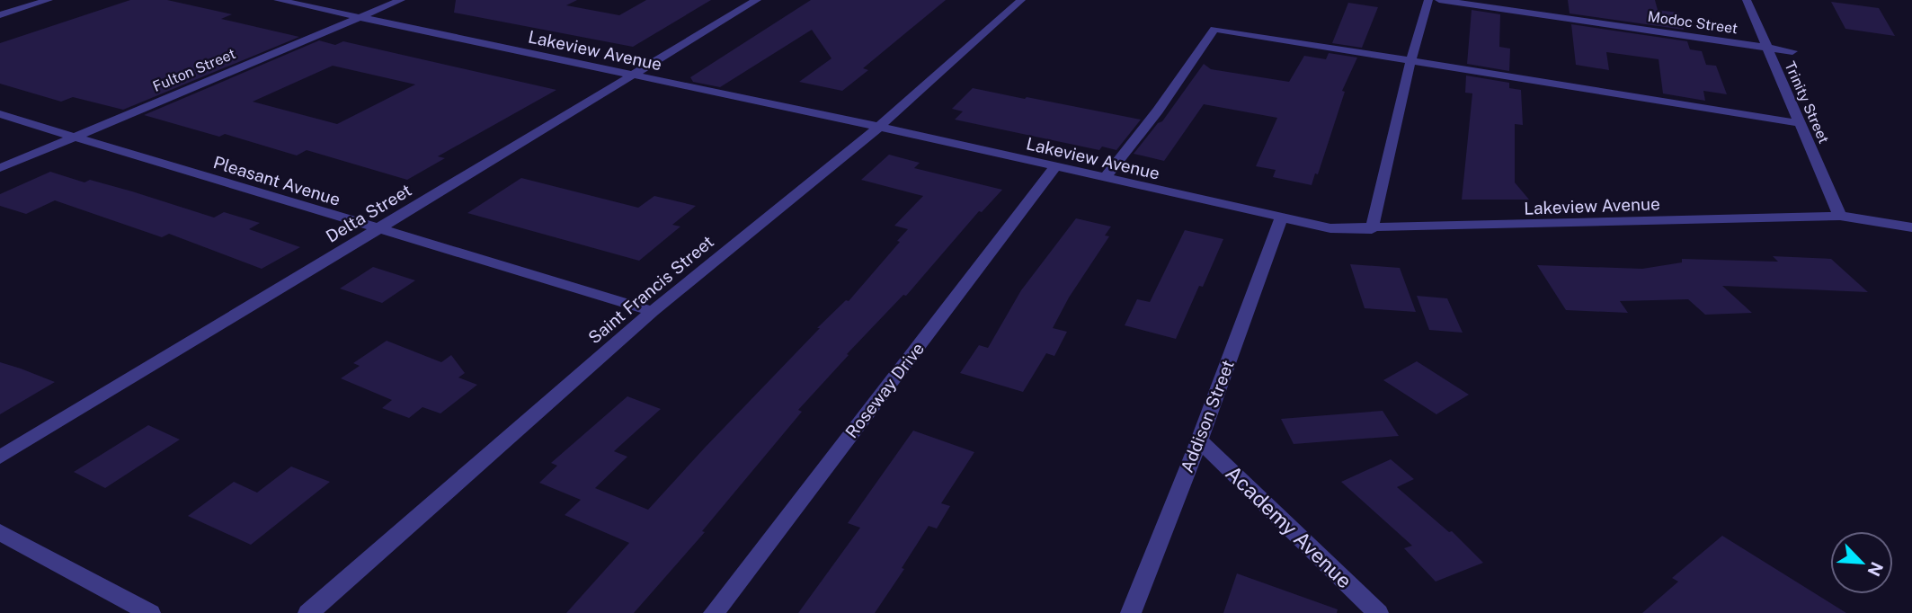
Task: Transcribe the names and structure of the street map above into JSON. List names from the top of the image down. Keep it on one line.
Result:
{"streets":{"street":["Modoc Street","Lakeview Avenue","Fulton Street","Trinity Street","Pleasant Avenue","Delta Street","Saint Francis Street","Roseway Drive","Addison Street","Academy Avenue"]},"crossings":[["Modoc Street","Trinity Street"],["Lakeview Avenue","Fulton Street"],["Lakeview Avenue","Trinity Street"],["Lakeview Avenue","Delta Street"],["Lakeview Avenue","Saint Francis Street"],["Lakeview Avenue","Roseway Drive"],["Lakeview Avenue","Addison Street"],["Fulton Street","Pleasant Avenue"],["Pleasant Avenue","Delta Street"],["Pleasant Avenue","Saint Francis Street"],["Addison Street","Academy Avenue"]],"north":"bottom right"}
